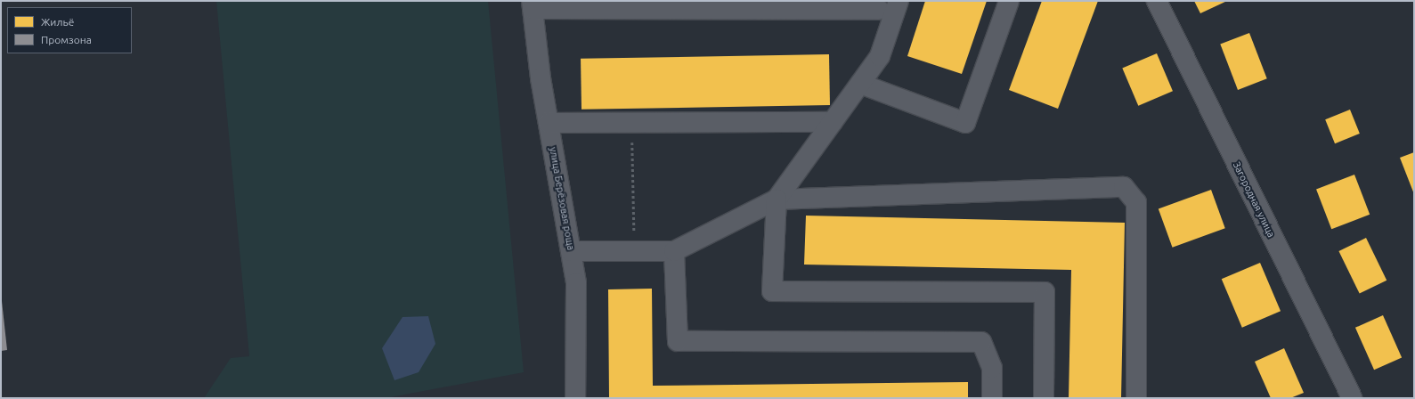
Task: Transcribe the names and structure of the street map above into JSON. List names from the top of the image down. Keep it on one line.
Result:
{"streets":{"street":["улица Берёзовая роща","Загородная улица"]},"legend":["Жильё","Промзона"]}
